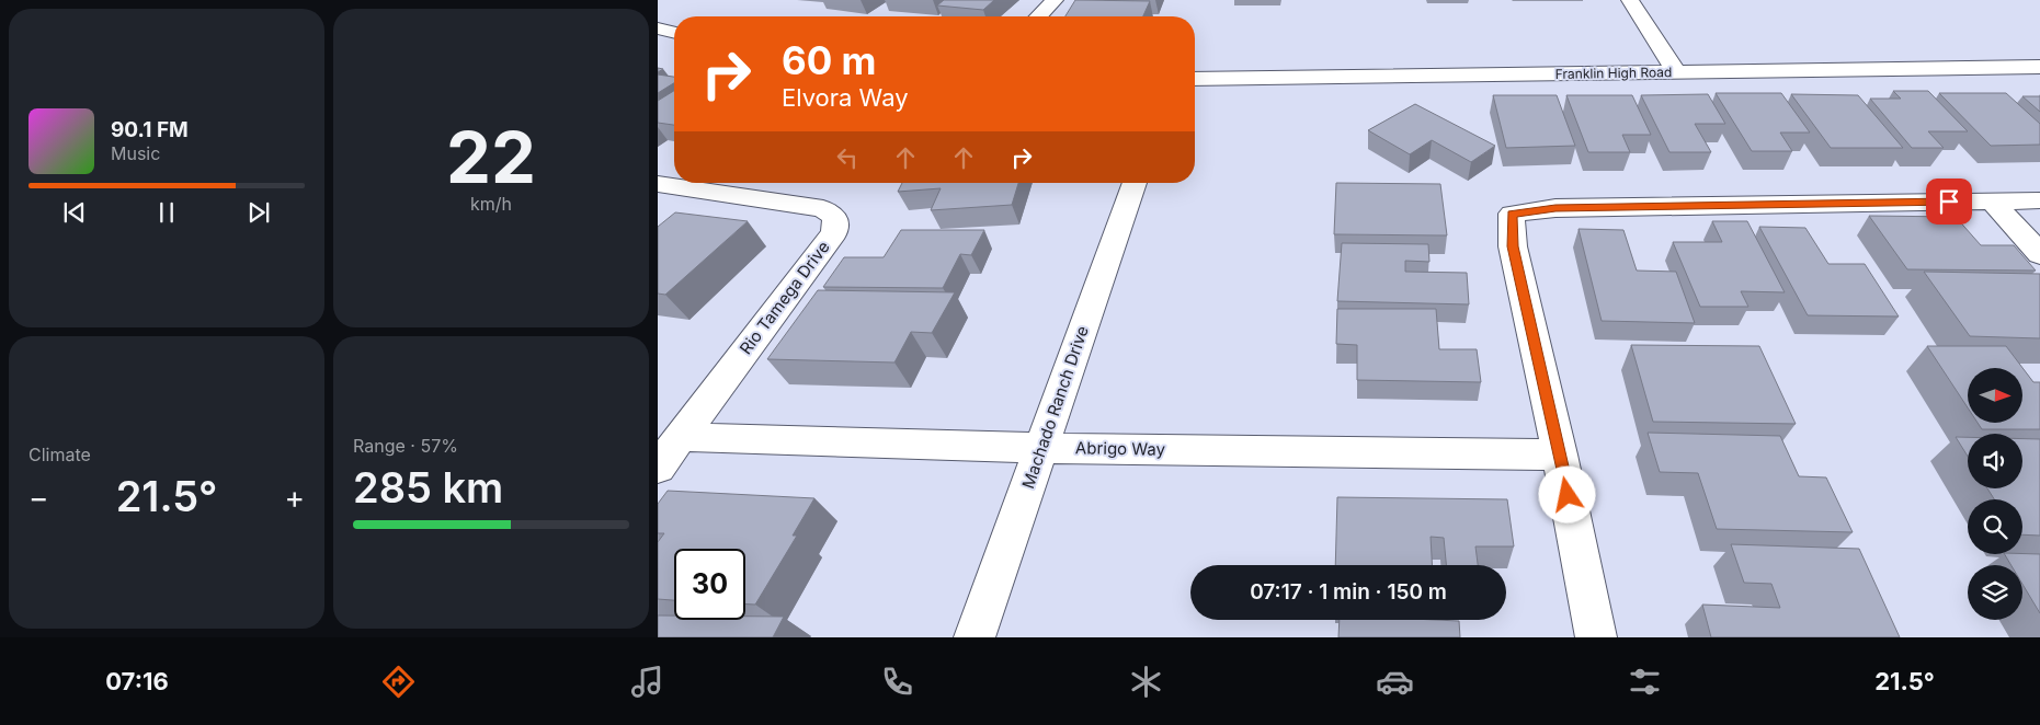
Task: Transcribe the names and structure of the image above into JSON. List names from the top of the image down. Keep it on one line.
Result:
{"streets":{"street":["Franklin High Road","Rio Tamega Drive","Machado Ranch Drive","Abrigo Way"]},"crossings":[["Rio Tamega Drive","Abrigo Way"],["Machado Ranch Drive","Abrigo Way"]],"north":"right","page":{"tile":[["22","km/h"],"Climate",["Range · 57%","285 km"]],"turn":["60 m","Elvora Way"],"song":["90.1 FM","Music"],"heat":["−","21.5°","+"],"limit":"30","trip":"07:17 · 1 min · 150 m","tabs":["07:16","21.5°"]}}
